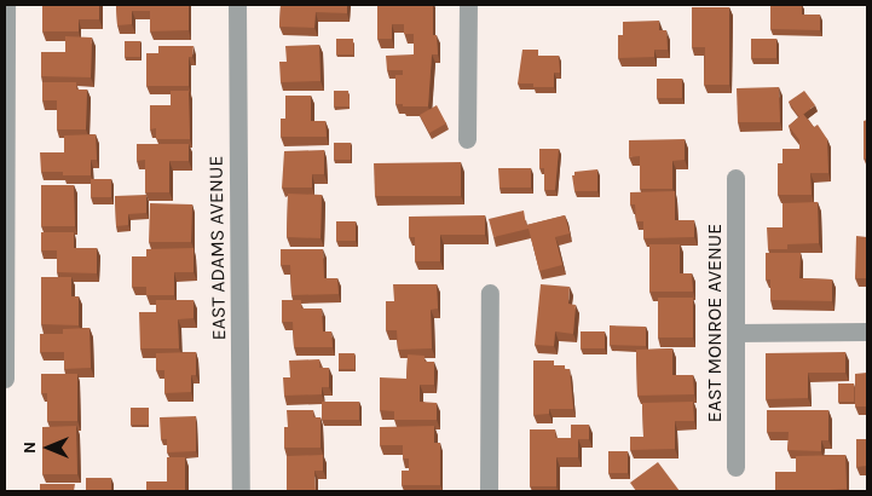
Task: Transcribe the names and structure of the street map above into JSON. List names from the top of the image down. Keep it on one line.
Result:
{"streets":{"street":["EAST ADAMS AVENUE","EAST MONROE AVENUE"]},"north":"left"}
